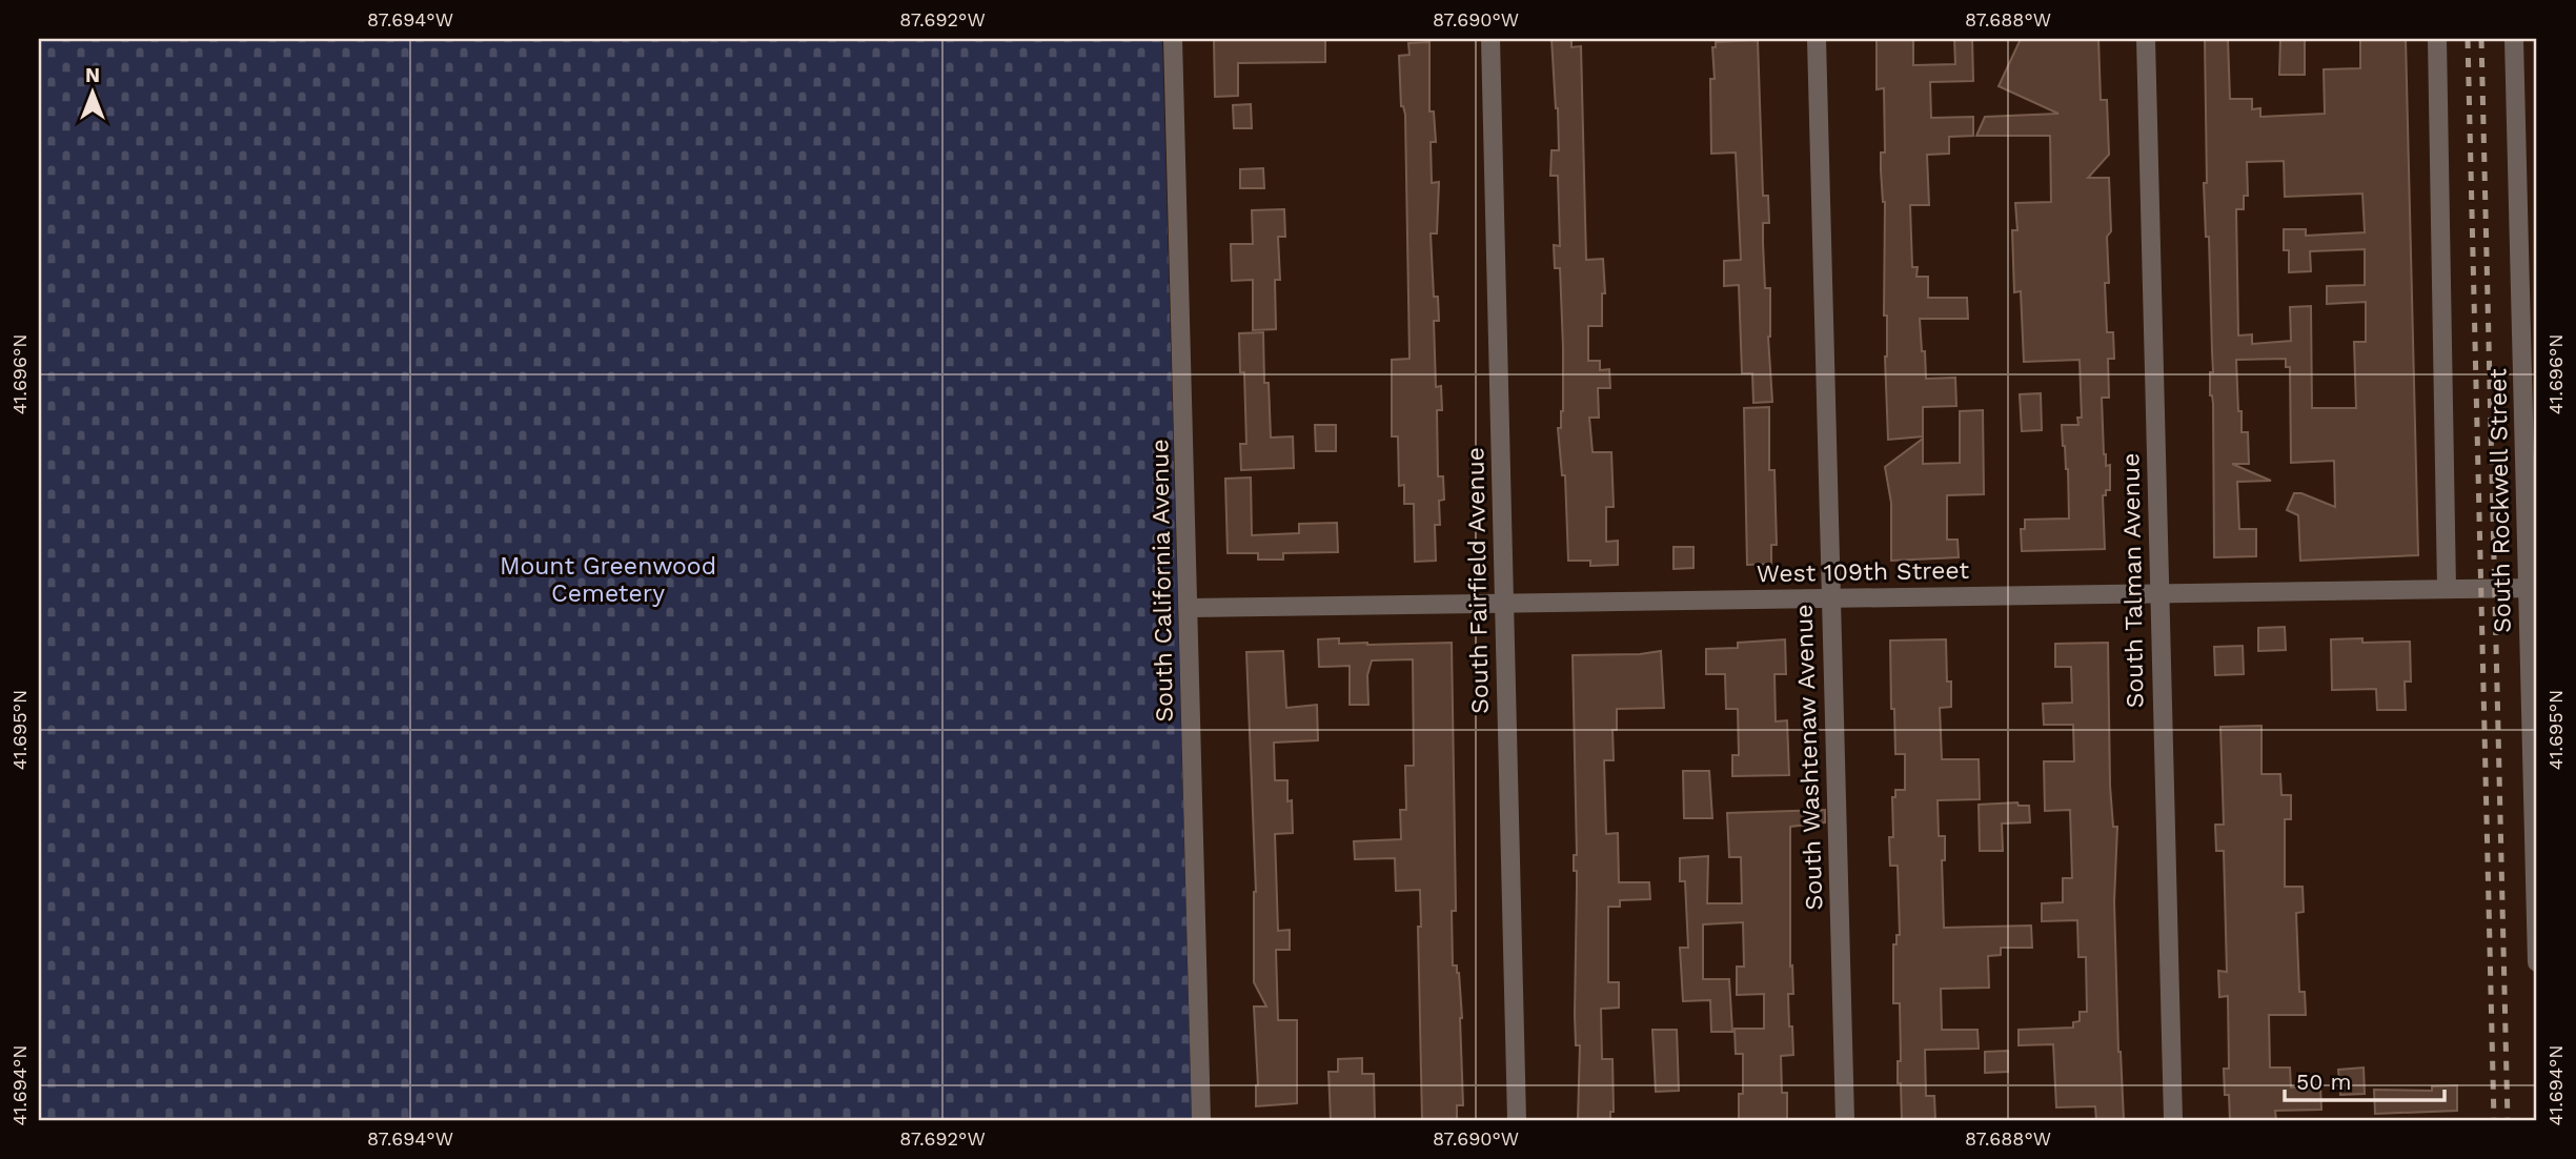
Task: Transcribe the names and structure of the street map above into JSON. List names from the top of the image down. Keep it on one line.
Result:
{"streets":{"street":["South Rockwell Street","West 109th Street","South California Avenue","South Fairfield Avenue","South Talman Avenue","South Washtenaw Avenue"]},"crossings":[["South Rockwell Street","West 109th Street"],["West 109th Street","South California Avenue"],["West 109th Street","South Fairfield Avenue"],["West 109th Street","South Talman Avenue"],["West 109th Street","South Washtenaw Avenue"]],"parks":["Mount Greenwood Cemetery"],"scale_bar":"50 m","north":"top","coordinates":["87.694°W","87.692°W","87.690°W","87.688°W","41.696°N","41.695°N","41.694°N"]}
